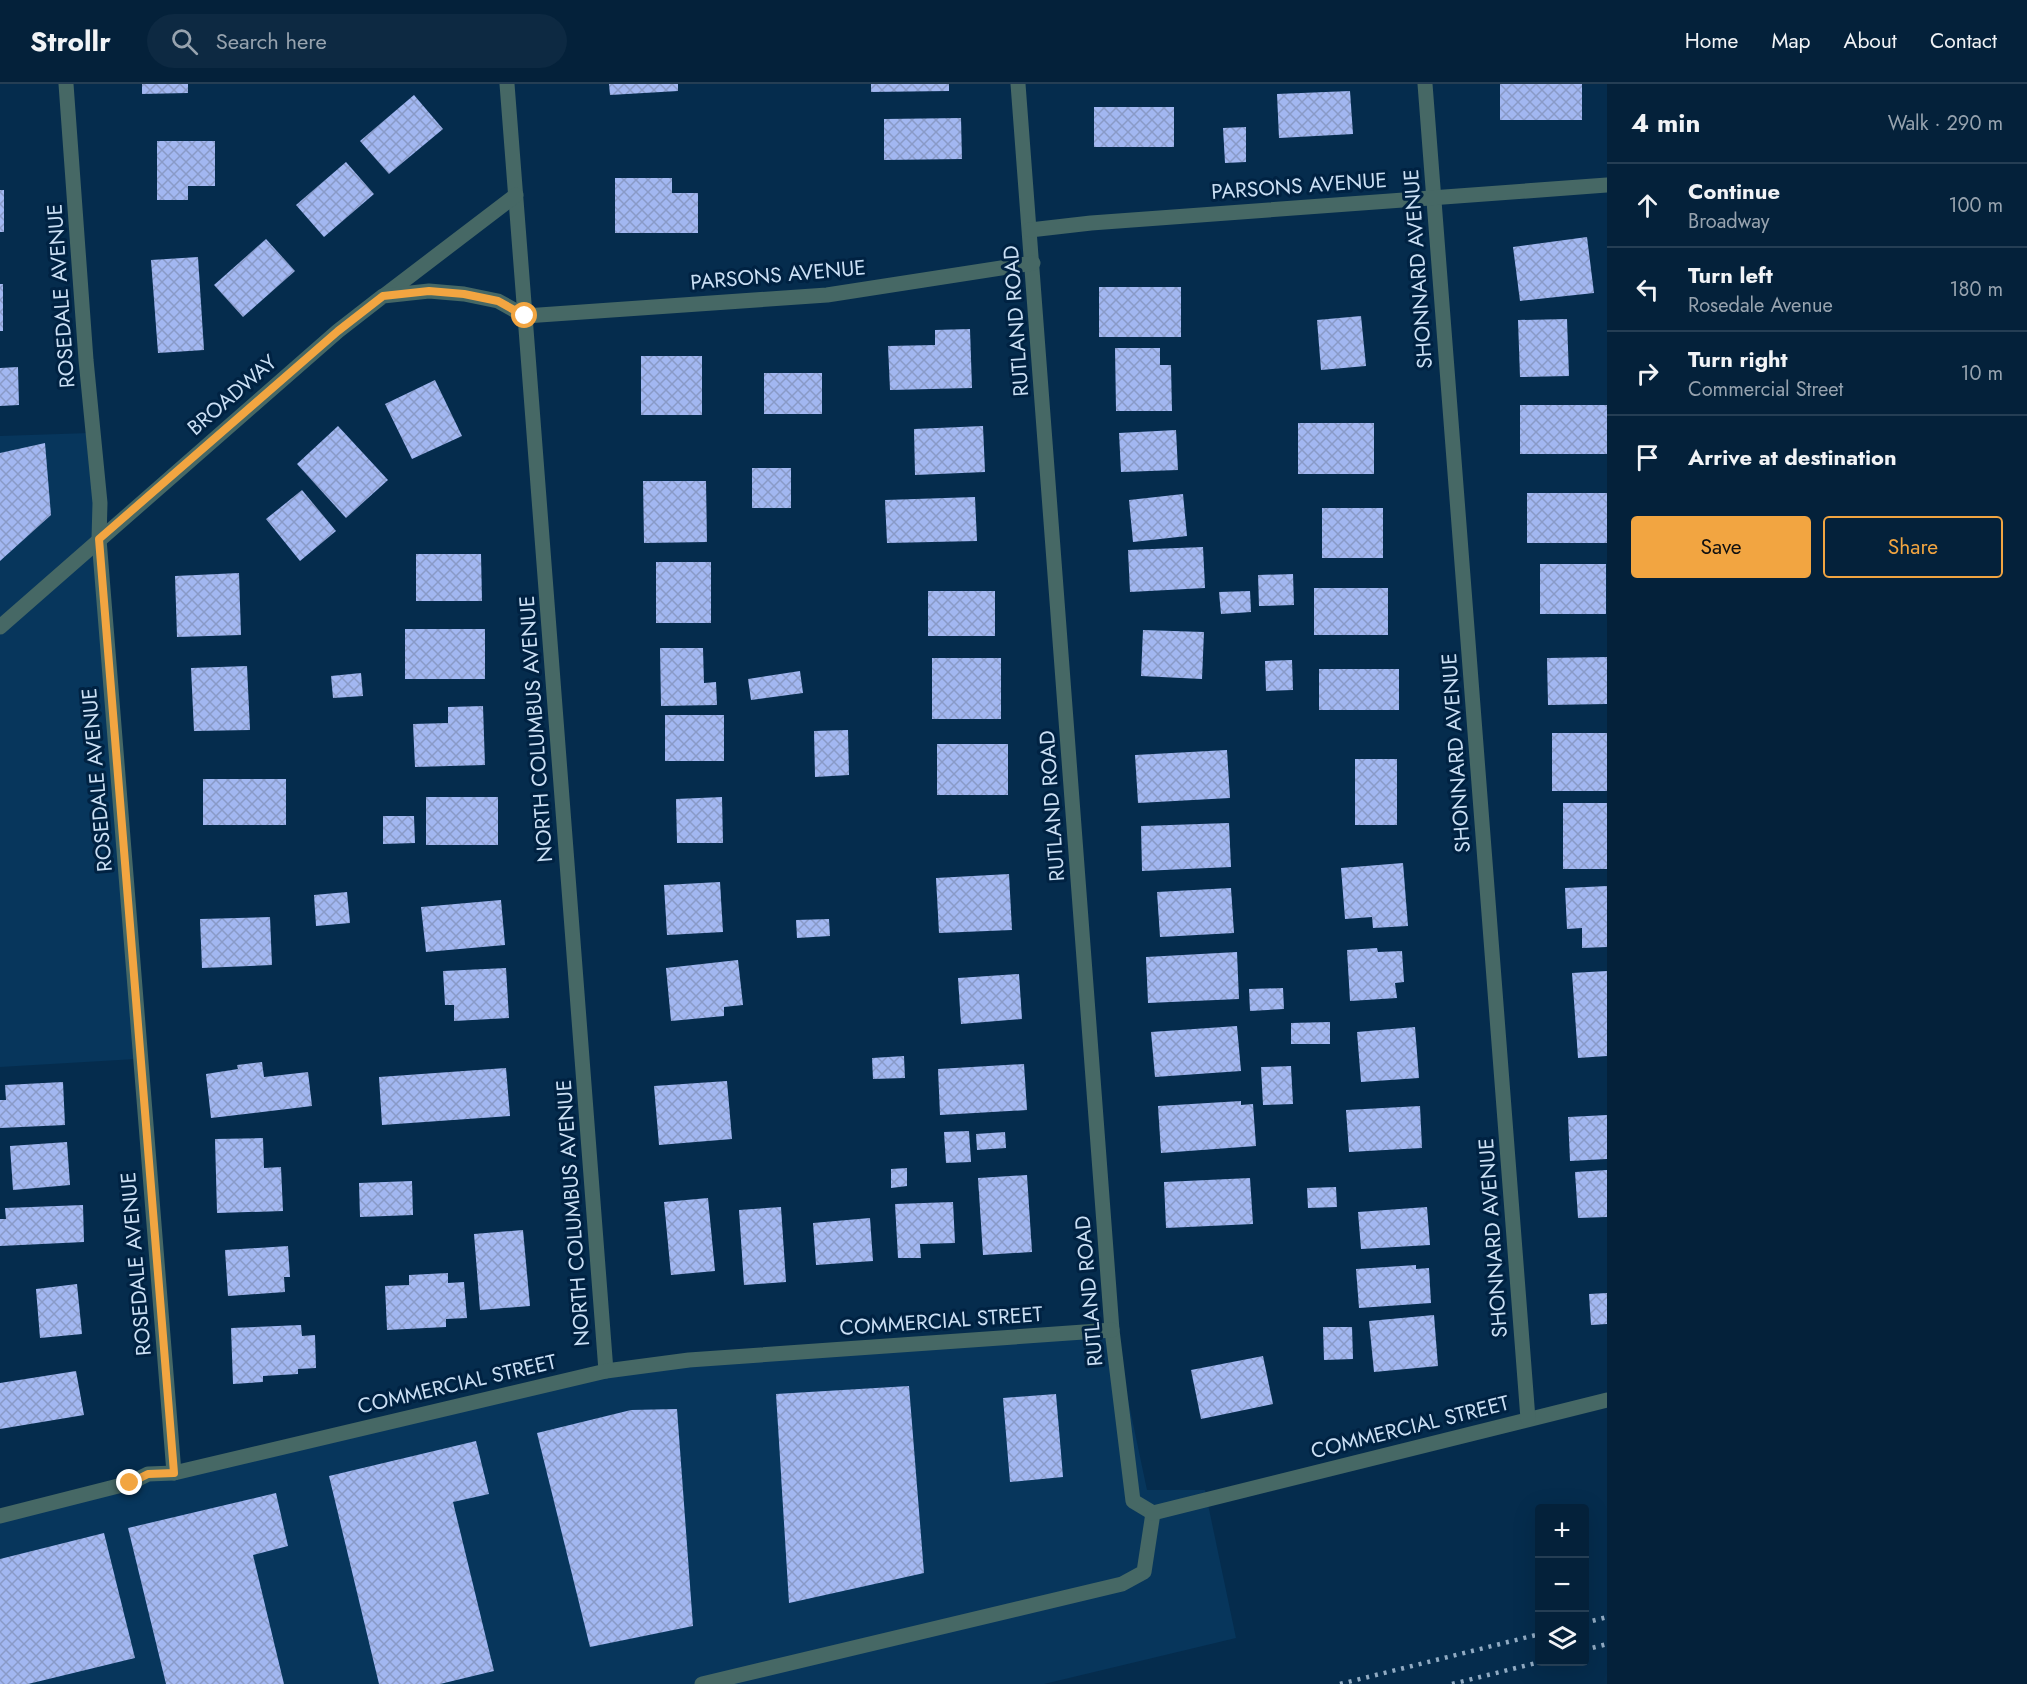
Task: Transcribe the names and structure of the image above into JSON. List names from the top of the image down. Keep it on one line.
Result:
{"streets":{"street":["PARSONS AVENUE","SHONNARD AVENUE","ROSEDALE AVENUE","RUTLAND ROAD","BROADWAY","NORTH COLUMBUS AVENUE","COMMERCIAL STREET"]},"crossings":[["PARSONS AVENUE","SHONNARD AVENUE"],["PARSONS AVENUE","RUTLAND ROAD"],["PARSONS AVENUE","NORTH COLUMBUS AVENUE"],["SHONNARD AVENUE","COMMERCIAL STREET"],["ROSEDALE AVENUE","BROADWAY"],["ROSEDALE AVENUE","COMMERCIAL STREET"],["RUTLAND ROAD","COMMERCIAL STREET"],["BROADWAY","NORTH COLUMBUS AVENUE"],["NORTH COLUMBUS AVENUE","COMMERCIAL STREET"]],"page":{"header":"Strollr","search":"Search here","nav":["Home","Map","About","Contact"],"heading":["4 min","Walk · 290 m"],"list":[["Continue","Broadway","100 m"],["Turn left","Rosedale Avenue","180 m"],["Turn right","Commercial Street","10 m"],"Arrive at destination"],"buttons":["Save","Share"],"map_buttons":["+","−"]}}
